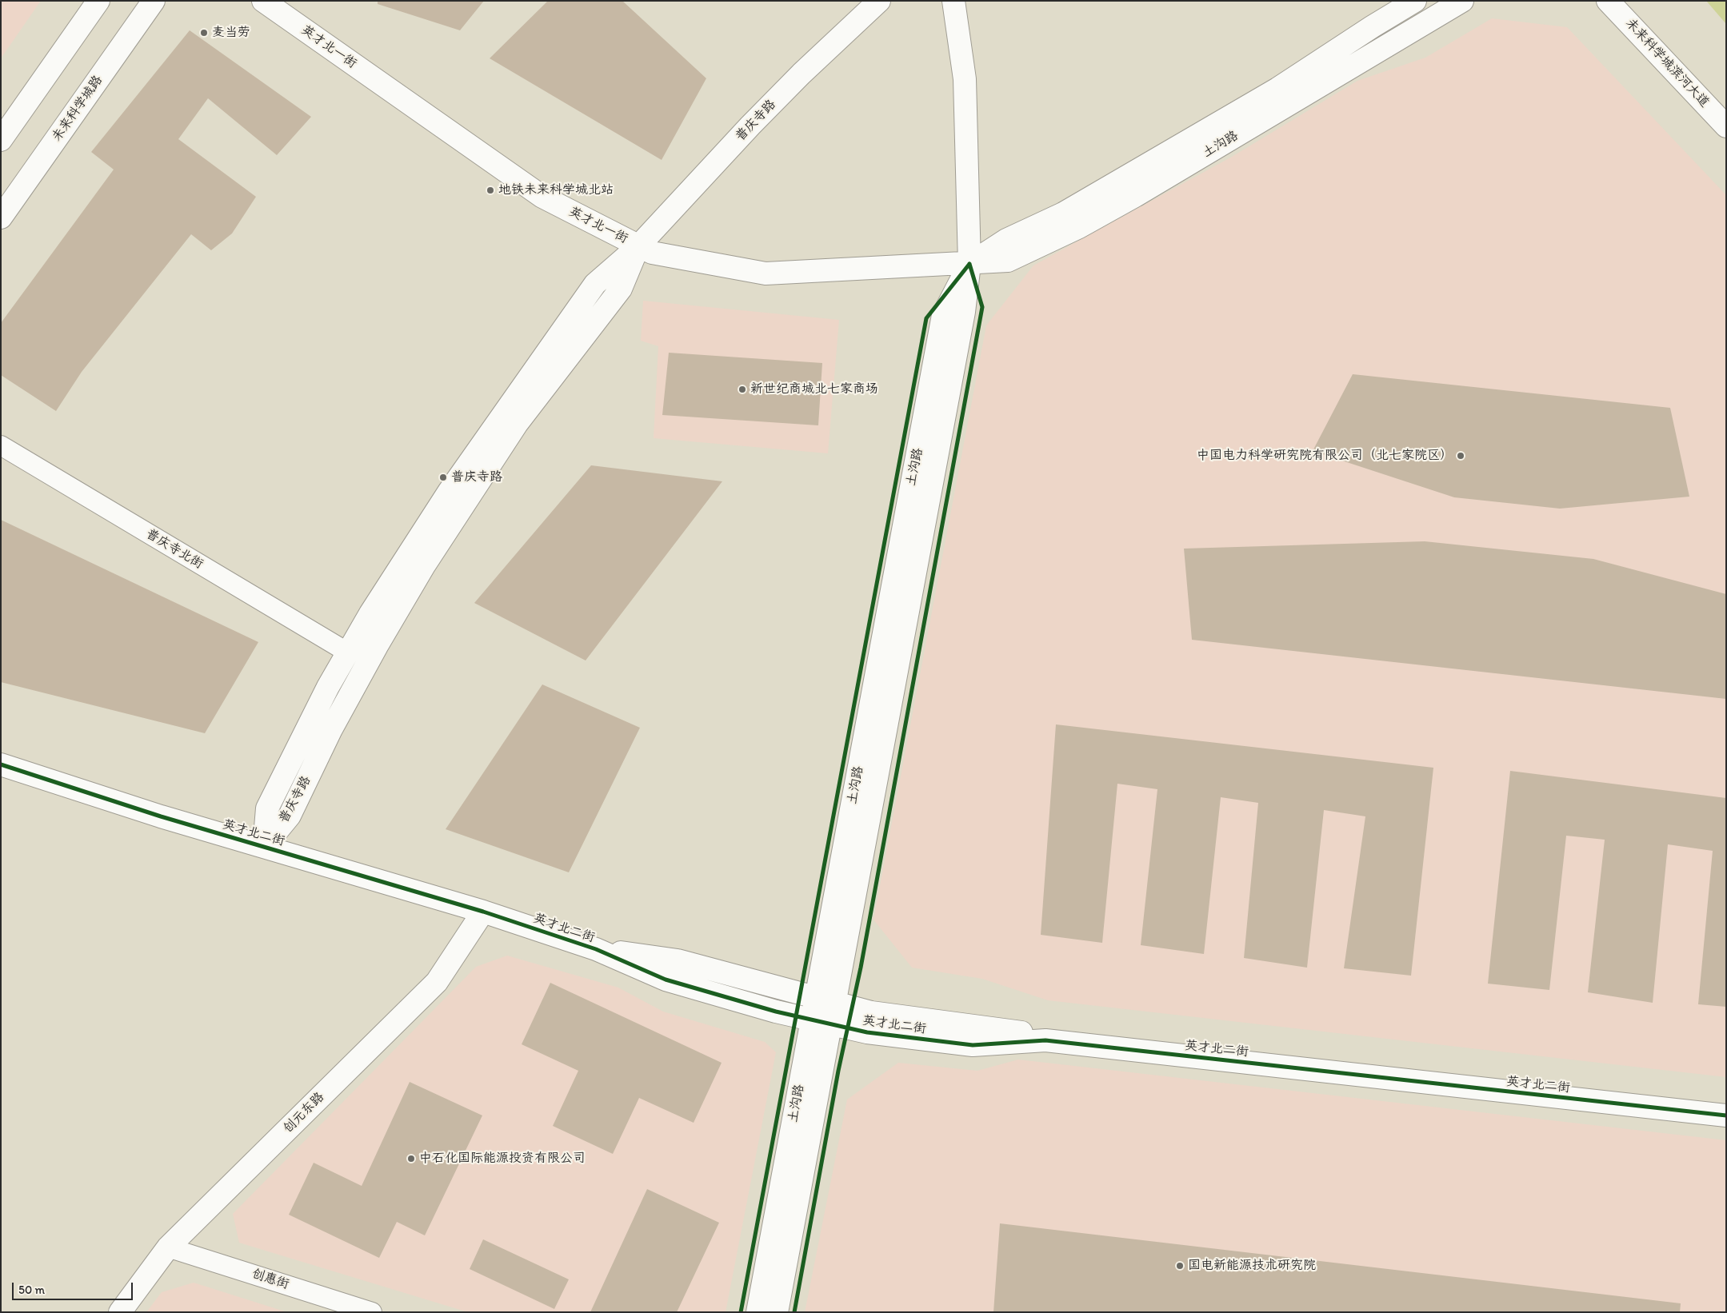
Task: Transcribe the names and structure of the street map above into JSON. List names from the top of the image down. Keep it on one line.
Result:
{"streets":{"street":["英才北一街","未来科学城滨河大道","未来科学城路","普庆寺路","土沟路","普庆寺北街","英才北二街","创元东路","创惠街"]},"crossings":[["英才北一街","普庆寺路"],["英才北一街","土沟路"],["普庆寺路","普庆寺北街"],["普庆寺路","英才北二街"],["土沟路","英才北二街"],["英才北二街","创元东路"],["创元东路","创惠街"]],"places":["麦当劳","地铁未来科学城北站","新世纪商城北七家商场","中国电力科学研究院有限公司（北七家院区）","普庆寺路","中石化国际能源投资有限公司","国电新能源技术研究院"],"scale_bar":"50 m"}
